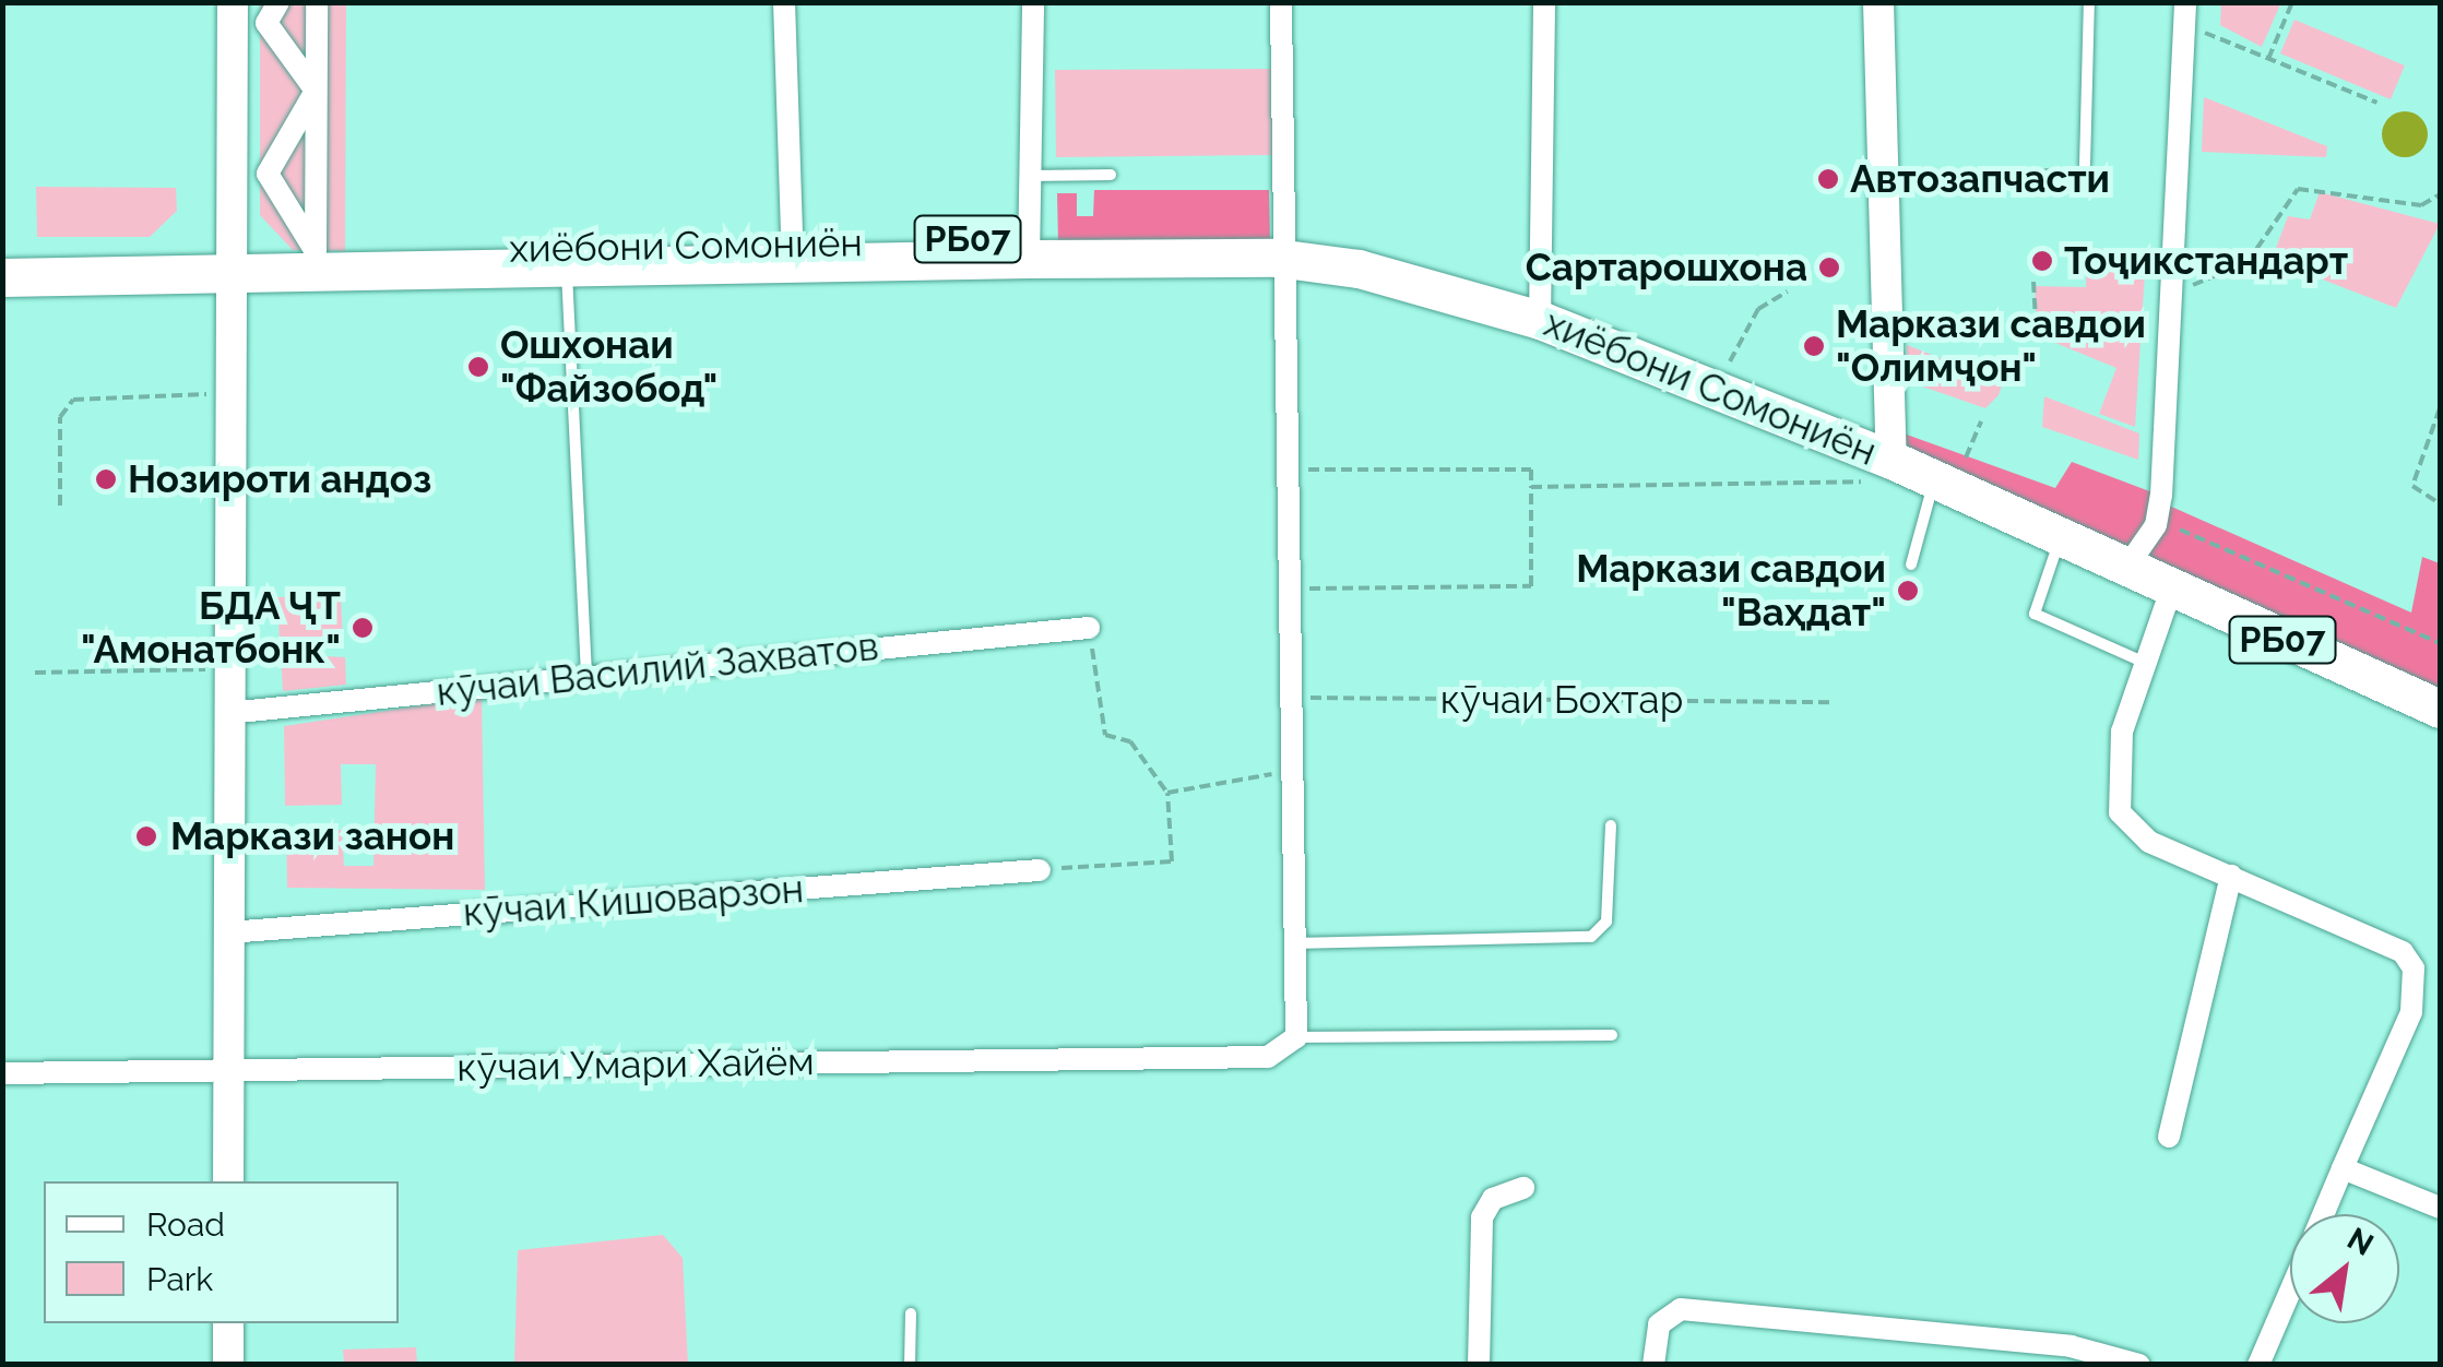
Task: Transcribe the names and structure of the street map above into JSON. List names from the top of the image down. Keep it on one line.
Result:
{"streets":{"highway":["РБ07","хиёбони Сомониён"],"street":["кӯчаи Василий Захватов","кӯчаи Кишоварзон","кӯчаи Умари Хайём"],"path":["кӯчаи Бохтар"]},"crossings":[["РБ07","хиёбони Сомониён"]],"places":["Автозапчасти","Тоҷикстандарт","Сартарошхона","Маркази савдои \"Олимҷон\"","Ошхонаи \"Файзобод\"","Нозироти андоз","Маркази савдои \"Ваҳдат\"","БДА ҶТ \"Амонатбонк\"","Маркази занон"],"legend":["Road","Park"],"north":"top right"}
